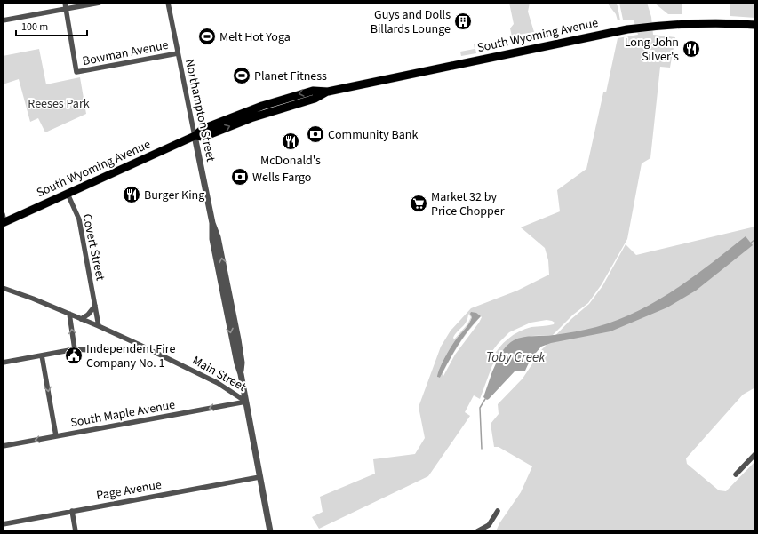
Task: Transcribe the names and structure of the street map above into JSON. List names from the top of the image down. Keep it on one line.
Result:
{"streets":{"main road":["South Wyoming Avenue"],"street":["Bowman Avenue","Northampton Street","Covert Street","Main Street","South Maple Avenue","Page Avenue"]},"crossings":[["South Wyoming Avenue","Northampton Street"],["South Wyoming Avenue","Covert Street"],["Bowman Avenue","Northampton Street"],["Northampton Street","Main Street"],["Northampton Street","South Maple Avenue"],["Covert Street","Main Street"],["Main Street","South Maple Avenue"],["Main Street","Page Avenue"]],"one_way":["South Maple Avenue"],"water":["Toby Creek"],"parks":["Reeses Park"],"places":{"building":["Guys and Dolls Billards Lounge"],"sports":["Melt Hot Yoga","Planet Fitness"],"restaurant":["Long John Silver's","McDonald's","Burger King"],"bank":["Community Bank","Wells Fargo"],"supermarket":["Market 32 by Price Chopper"],"public building":["Independent Fire Company No. 1"]},"scale_bar":"100 m"}
